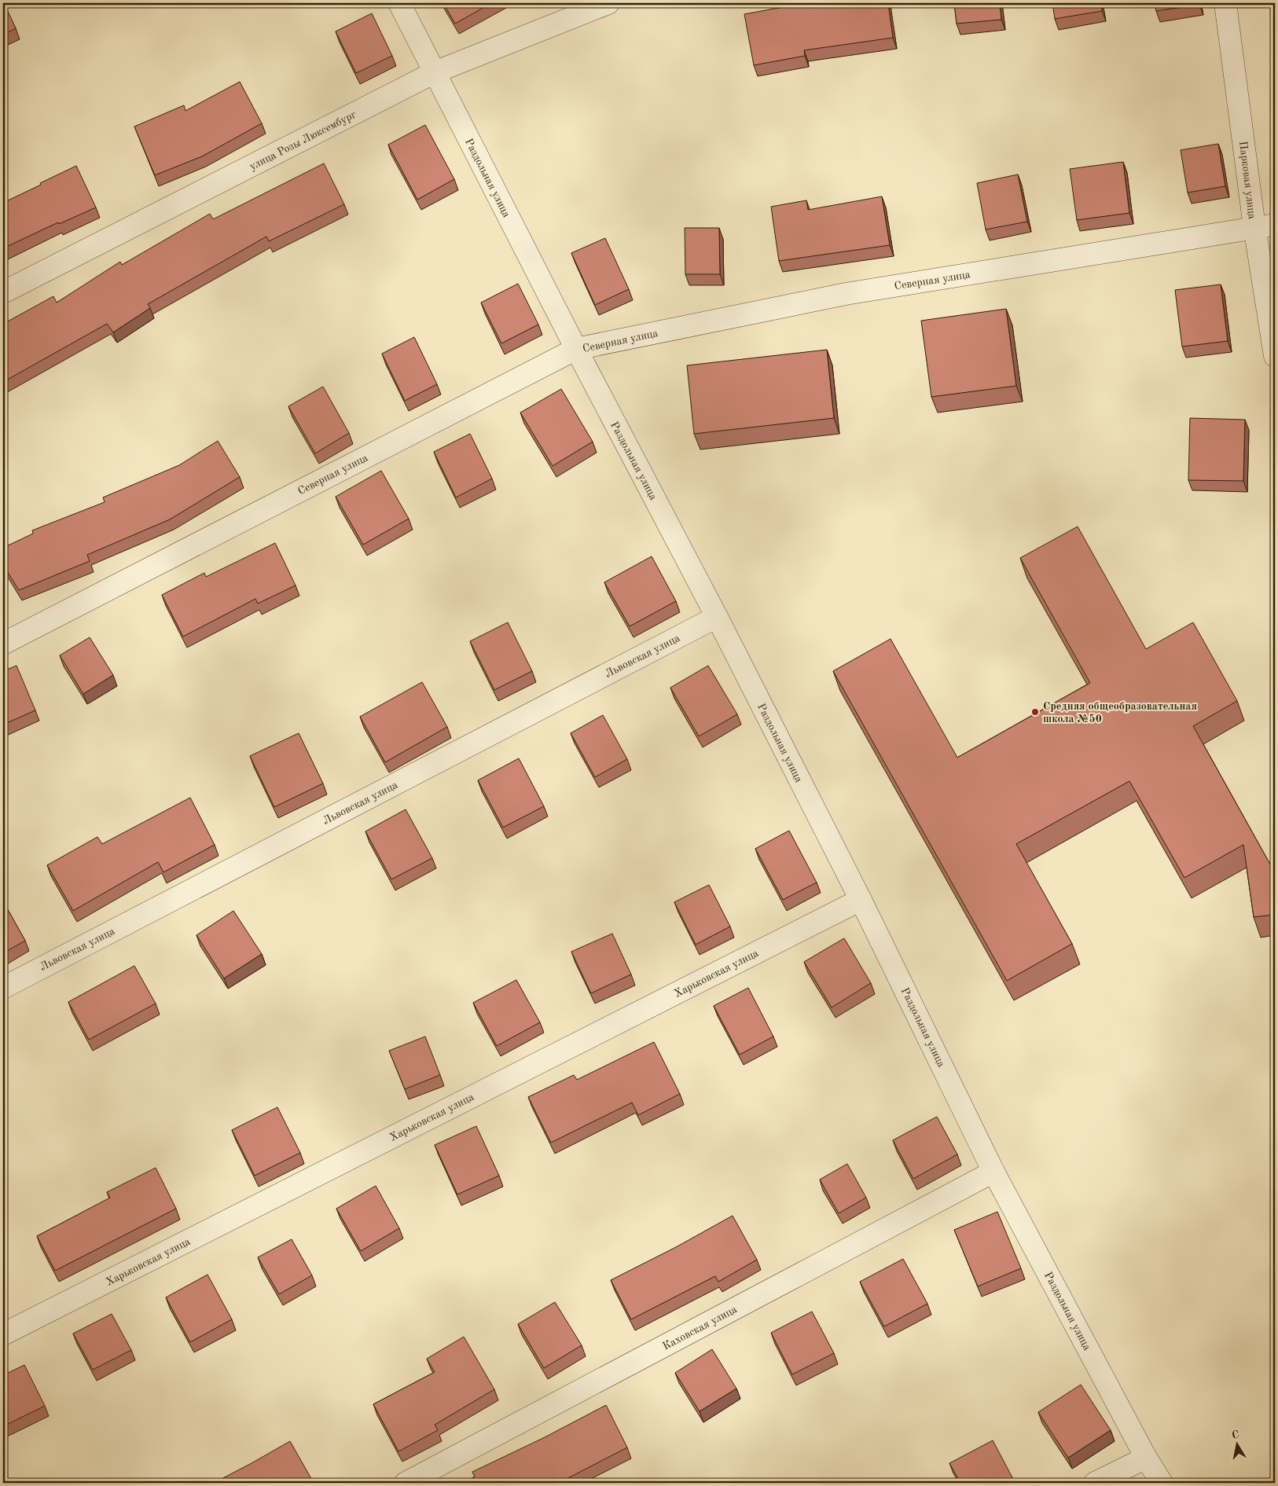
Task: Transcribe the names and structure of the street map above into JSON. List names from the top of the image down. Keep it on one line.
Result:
{"streets":{"street":["улица Розы Люксембург","Раздольная улица","Парковая улица","Северная улица","Львовская улица","Харьковская улица","Каховская улица"]},"crossings":[["улица Розы Люксембург","Раздольная улица"],["Раздольная улица","Северная улица"],["Раздольная улица","Львовская улица"],["Раздольная улица","Харьковская улица"],["Раздольная улица","Каховская улица"],["Парковая улица","Северная улица"]],"places":["Средняя общеобразовательная школа №50"],"north":"top"}
